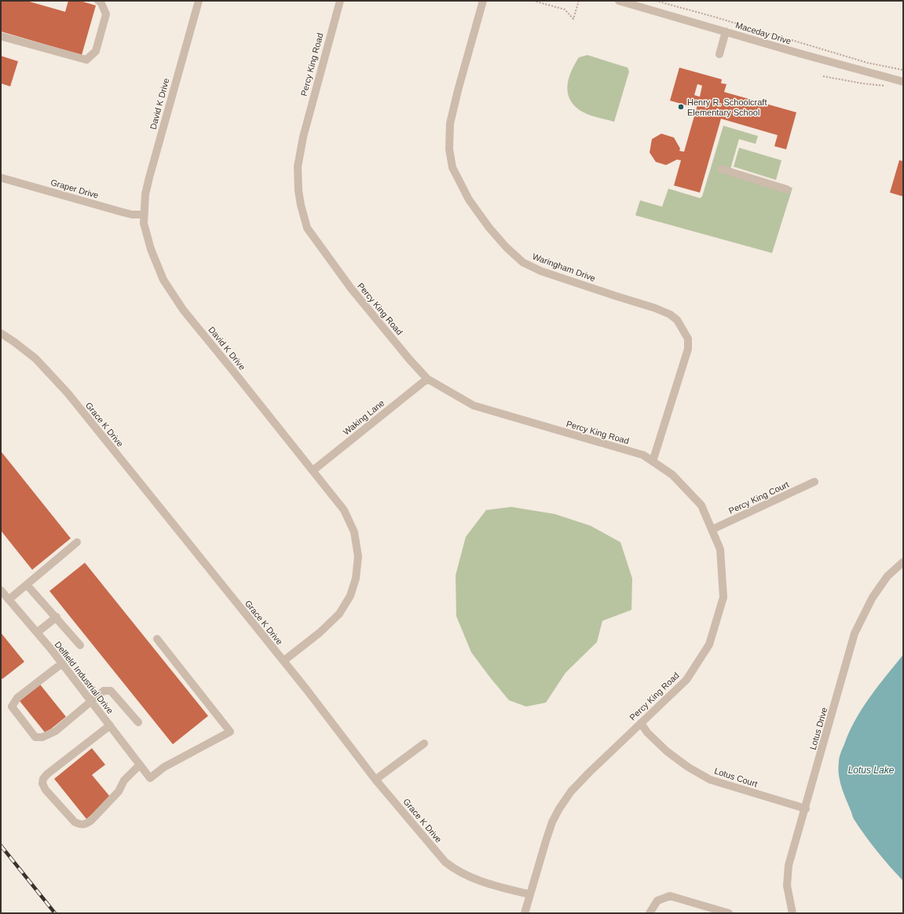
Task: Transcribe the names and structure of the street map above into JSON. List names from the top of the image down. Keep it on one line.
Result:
{"streets":{"street":["Maceday Drive","Percy King Road","David K Drive","Graper Drive","Waringham Drive","Waking Lane","Grace K Drive","Percy King Court","Delfield Industrial Drive","Lotus Drive","Lotus Court"]},"crossings":[["Percy King Road","Waringham Drive"],["Percy King Road","Waking Lane"],["Percy King Road","Grace K Drive"],["Percy King Road","Percy King Court"],["Percy King Road","Lotus Court"],["David K Drive","Graper Drive"],["David K Drive","Waking Lane"],["David K Drive","Grace K Drive"],["Lotus Drive","Lotus Court"]],"water":["Lotus Lake"],"places":["Henry R. Schoolcraft Elementary School"]}
